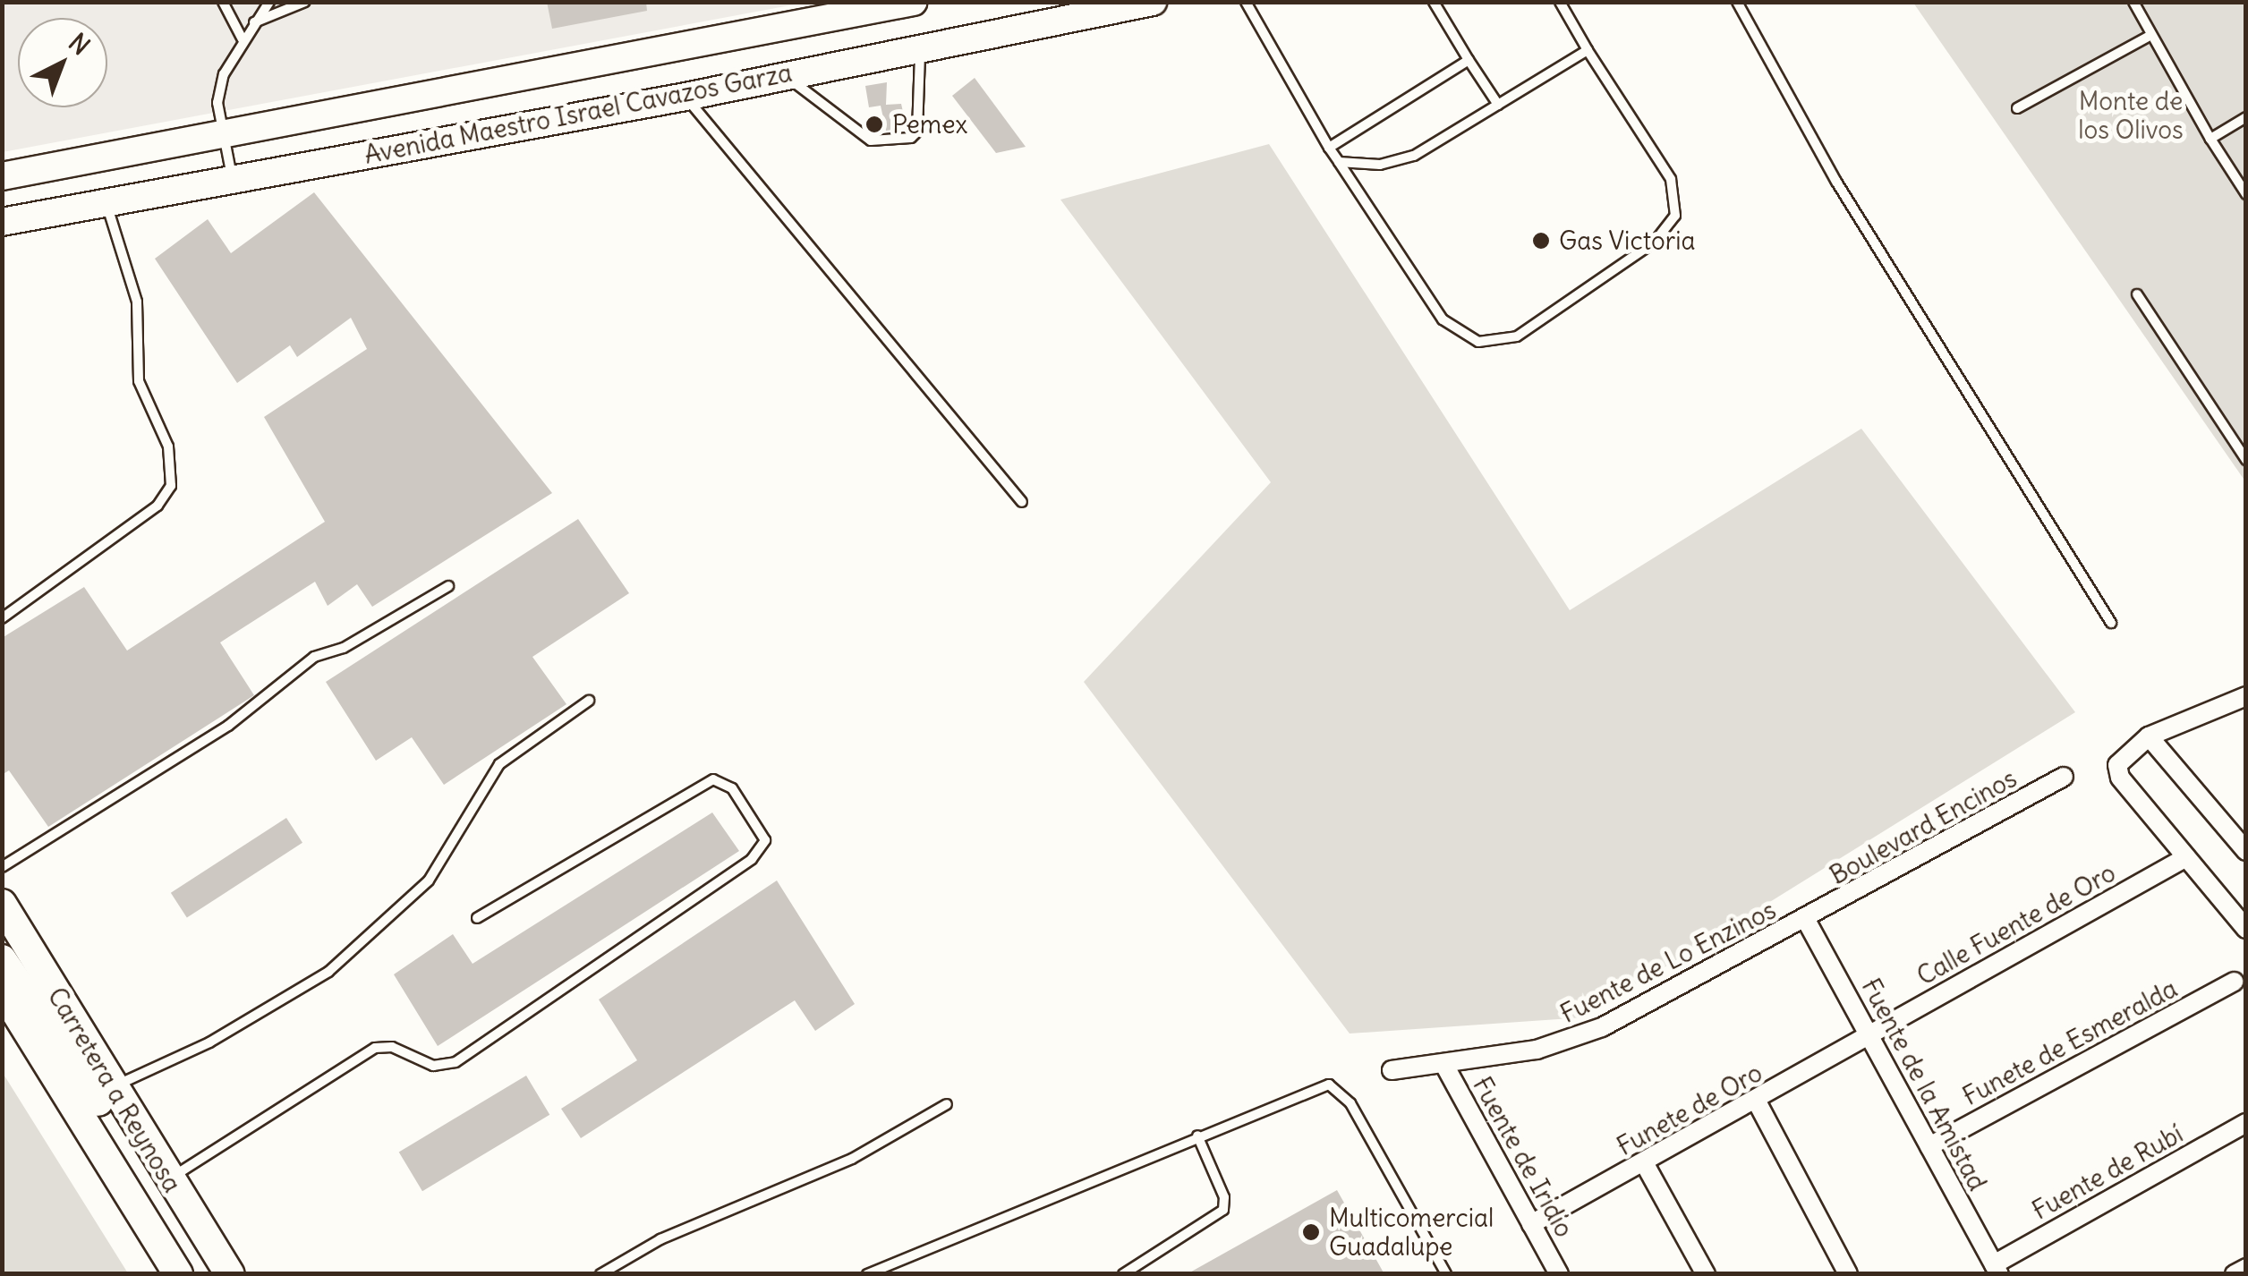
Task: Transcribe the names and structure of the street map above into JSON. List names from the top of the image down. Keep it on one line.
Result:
{"streets":{"main road":["Avenida Maestro Israel Cavazos Garza","Carretera a Reynosa"],"street":["Boulevard Encinos","Calle Fuente de Oro","Fuente de Lo Enzinos","Funete de Esmeralda","Fuente de la Amistad","Funete de Oro","Fuente de Iridio","Fuente de Rubí"]},"crossings":[["Boulevard Encinos","Fuente de Lo Enzinos"],["Boulevard Encinos","Fuente de la Amistad"],["Calle Fuente de Oro","Fuente de la Amistad"],["Calle Fuente de Oro","Funete de Oro"],["Fuente de Lo Enzinos","Fuente de la Amistad"],["Fuente de Lo Enzinos","Fuente de Iridio"],["Funete de Esmeralda","Fuente de la Amistad"],["Fuente de la Amistad","Funete de Oro"],["Fuente de la Amistad","Fuente de Rubí"],["Funete de Oro","Fuente de Iridio"]],"parks":["Monte de los Olivos"],"places":["Pemex","Gas Victoria","Multicomercial Guadalupe"],"north":"top right"}
